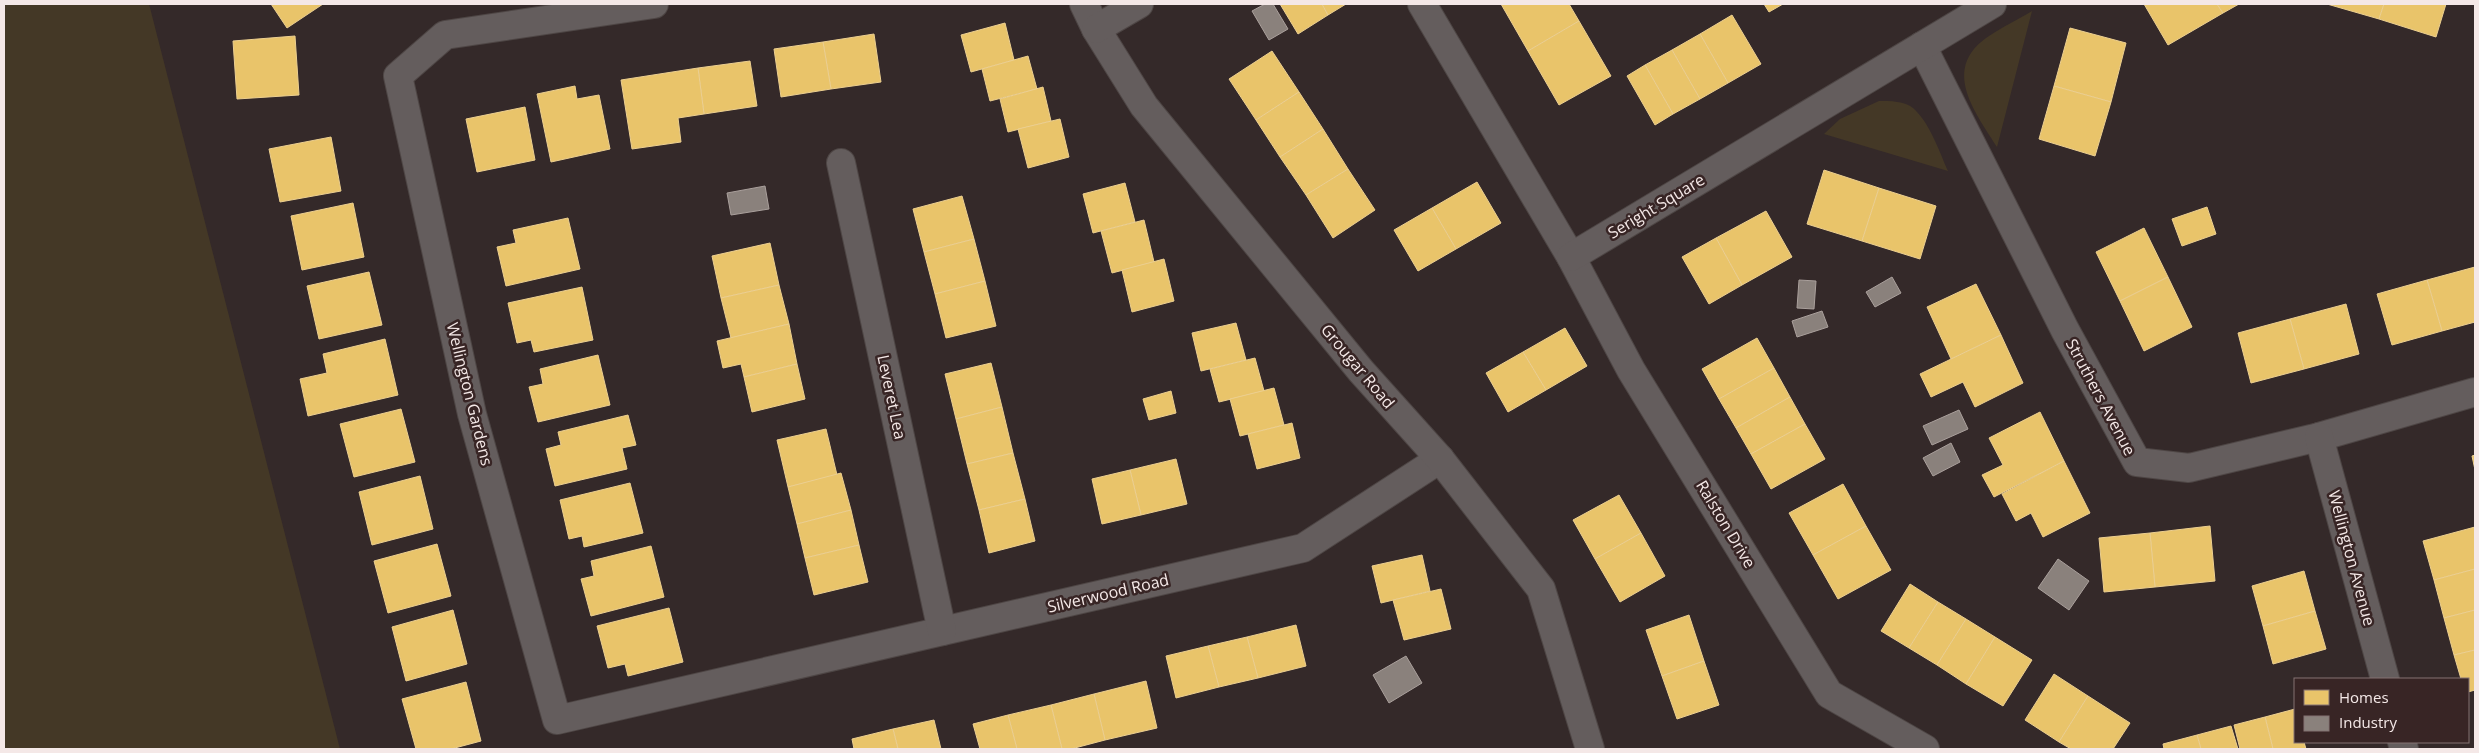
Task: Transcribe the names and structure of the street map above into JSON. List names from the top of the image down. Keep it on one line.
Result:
{"streets":{"street":["Seright Square","Grougar Road","Wellington Gardens","Leveret Lea","Struthers Avenue","Ralston Drive","Wellington Avenue","Silverwood Road"]},"crossings":[["Seright Square","Struthers Avenue"],["Seright Square","Ralston Drive"],["Grougar Road","Silverwood Road"],["Wellington Gardens","Silverwood Road"],["Leveret Lea","Silverwood Road"],["Struthers Avenue","Wellington Avenue"]],"legend":["Homes","Industry"]}
